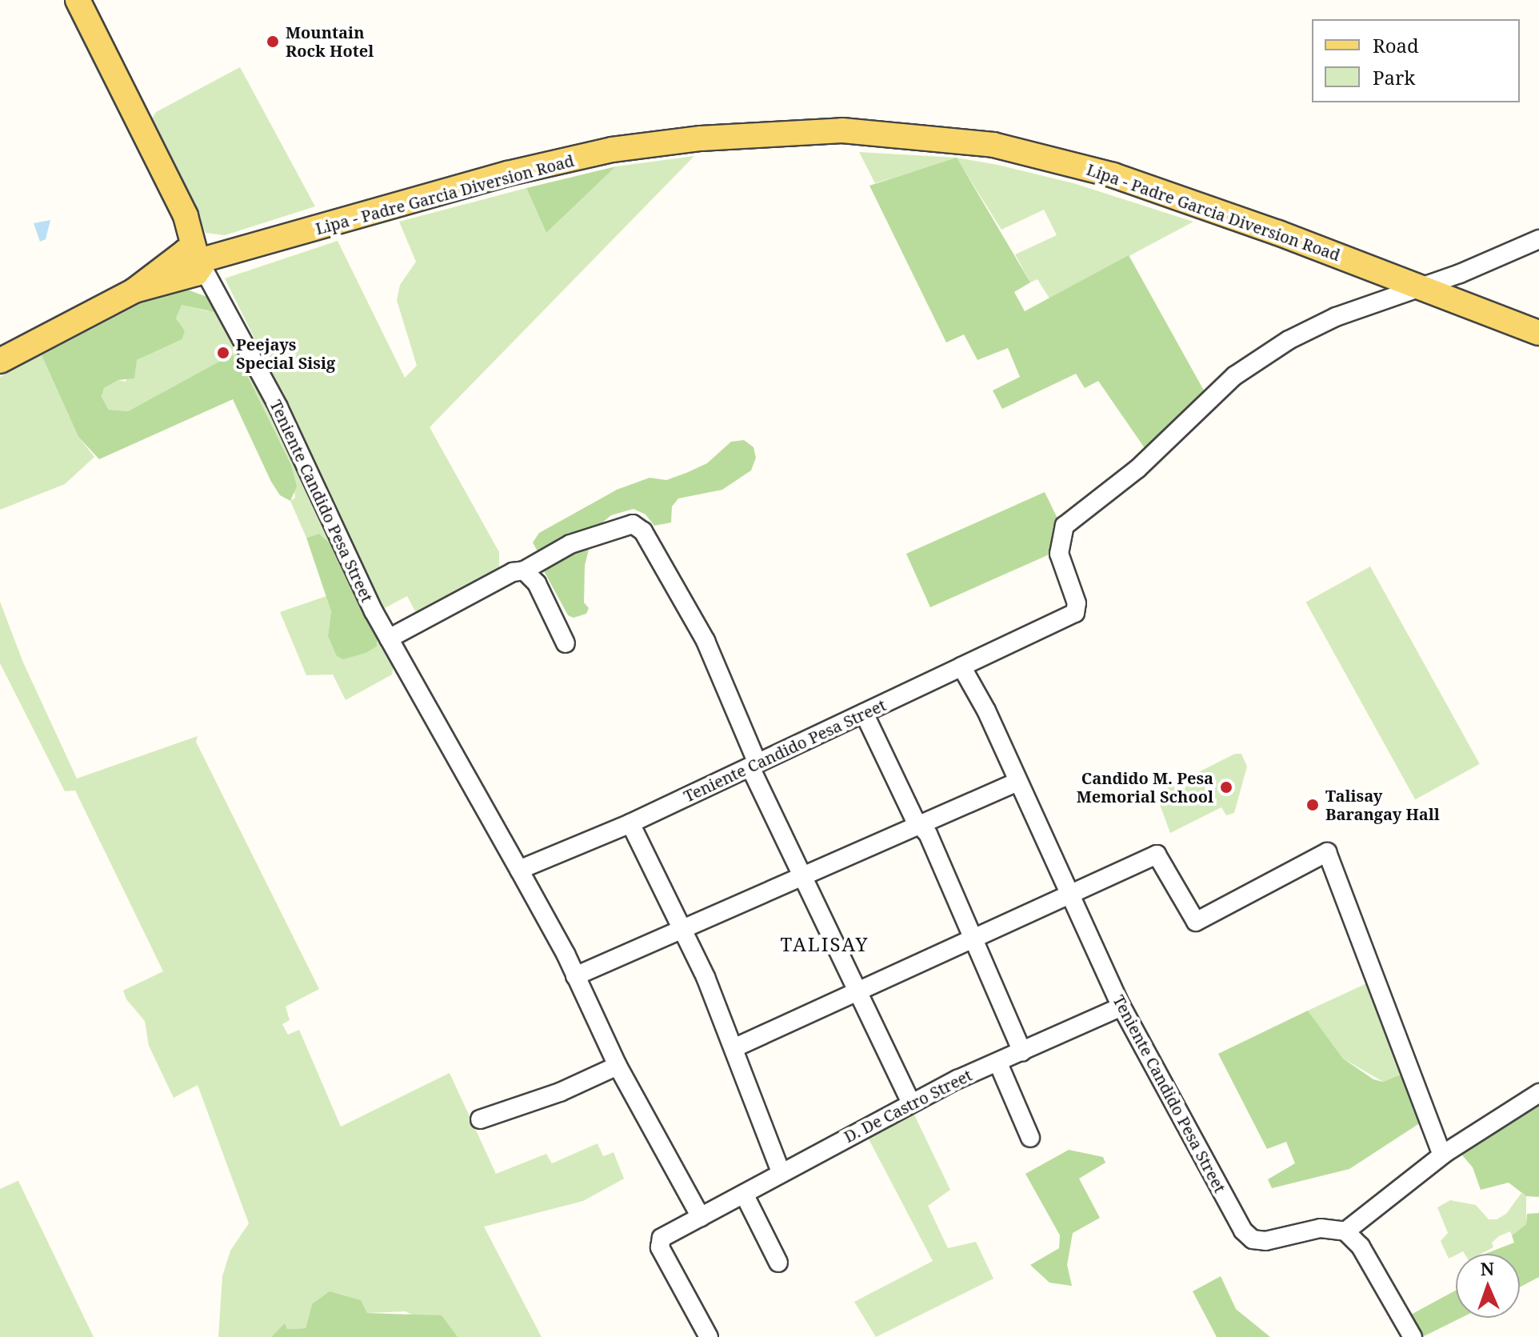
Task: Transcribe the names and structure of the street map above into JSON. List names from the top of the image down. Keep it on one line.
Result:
{"streets":{"main road":["Lipa - Padre Garcia Diversion Road"],"street":["Teniente Candido Pesa Street","D. De Castro Street"]},"crossings":[["Lipa - Padre Garcia Diversion Road","Teniente Candido Pesa Street"],["Teniente Candido Pesa Street","D. De Castro Street"]],"districts":["TALISAY"],"places":["Mountain Rock Hotel","Peejays Special Sisig","Candido M. Pesa Memorial School","Talisay Barangay Hall"],"legend":["Road","Park"],"north":"top"}
